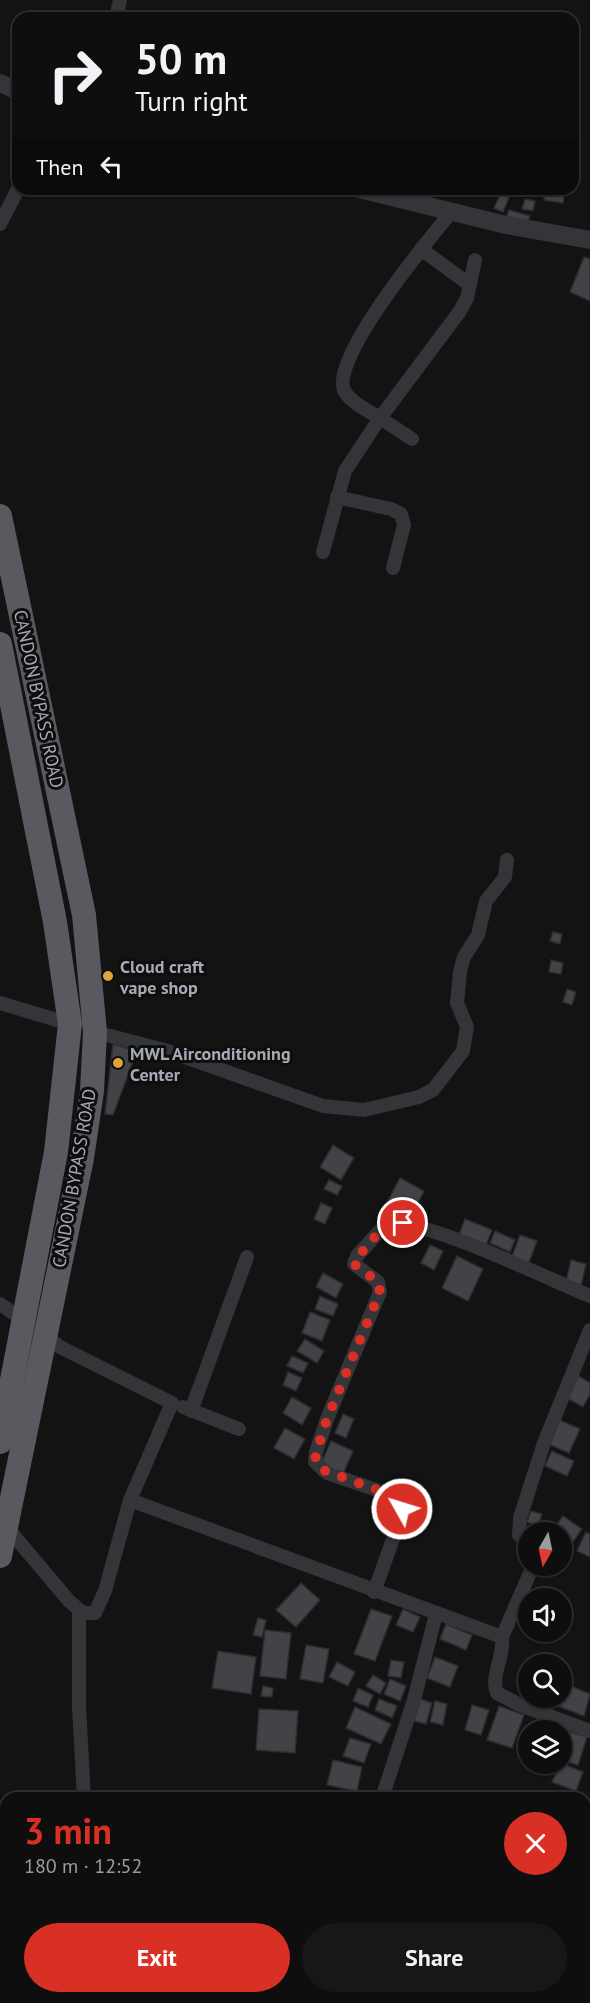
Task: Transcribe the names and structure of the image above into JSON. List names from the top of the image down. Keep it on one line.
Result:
{"streets":{"highway":["CANDON BYPASS ROAD"]},"places":["Cloud craft vape shop","MWL Airconditioning Center"],"north":"bottom","page":{"turn":["50 m","Turn right"],"then":"Then","heading":["3 min","180 m · 12:52"],"buttons":["Exit","Share"]}}
